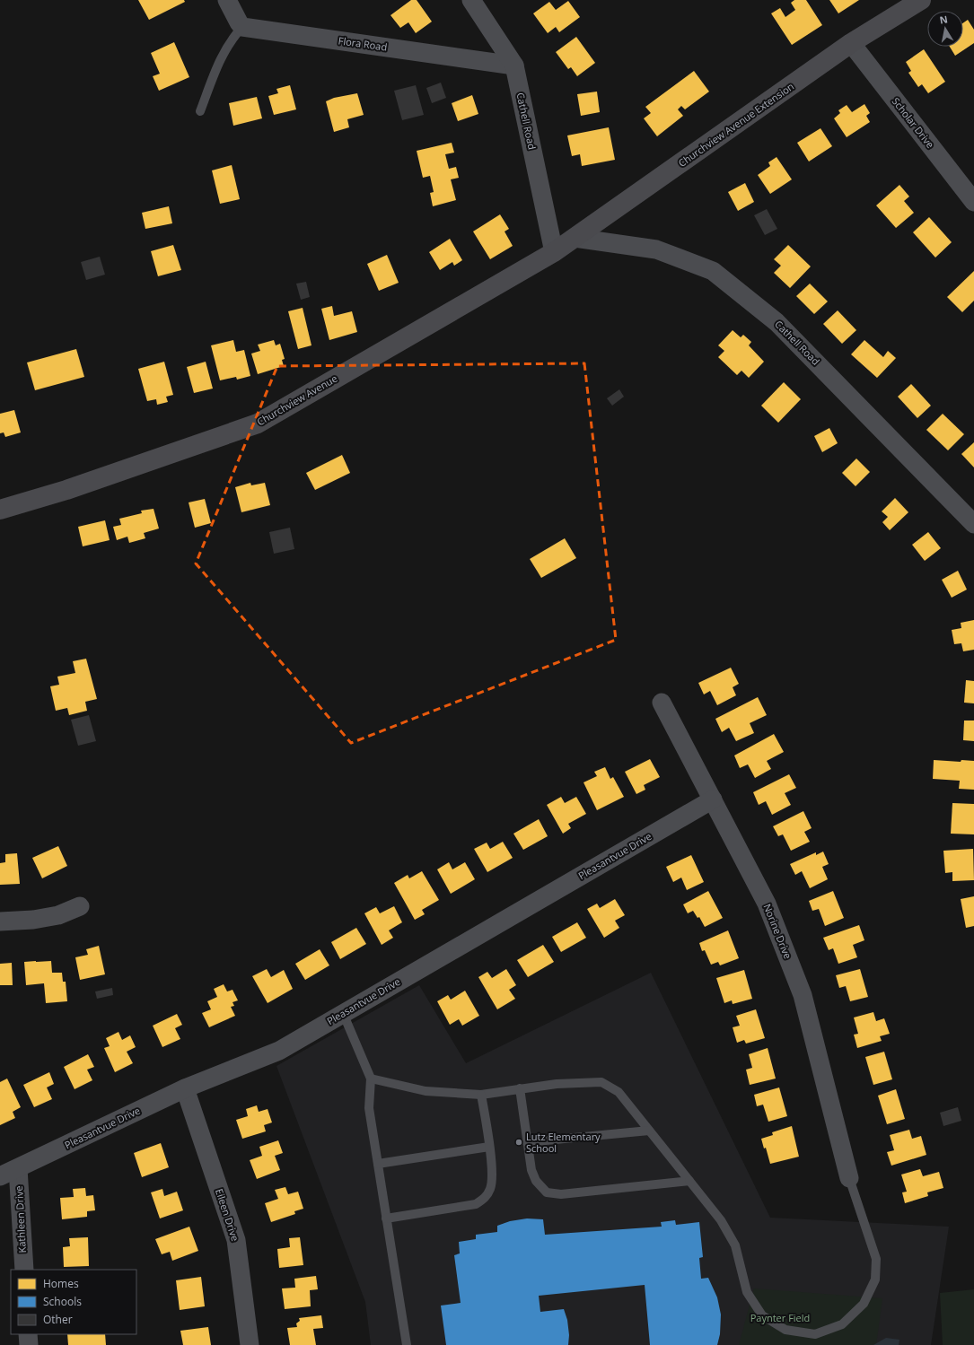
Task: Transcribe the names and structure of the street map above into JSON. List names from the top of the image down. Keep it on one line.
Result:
{"streets":{"street":["Flora Road","Cathell Road","Scholar Drive","Churchview Avenue Extension","Churchview Avenue","Pleasantvue Drive","Norine Drive","Eileen Drive","Kathleen Drive"]},"crossings":[["Flora Road","Cathell Road"],["Cathell Road","Churchview Avenue Extension"],["Cathell Road","Churchview Avenue"],["Scholar Drive","Churchview Avenue Extension"],["Churchview Avenue Extension","Churchview Avenue"],["Pleasantvue Drive","Norine Drive"],["Pleasantvue Drive","Eileen Drive"],["Pleasantvue Drive","Kathleen Drive"]],"parks":["Paynter Field"],"places":["Lutz Elementary School"],"legend":["Homes","Schools","Other"],"north":"top"}
